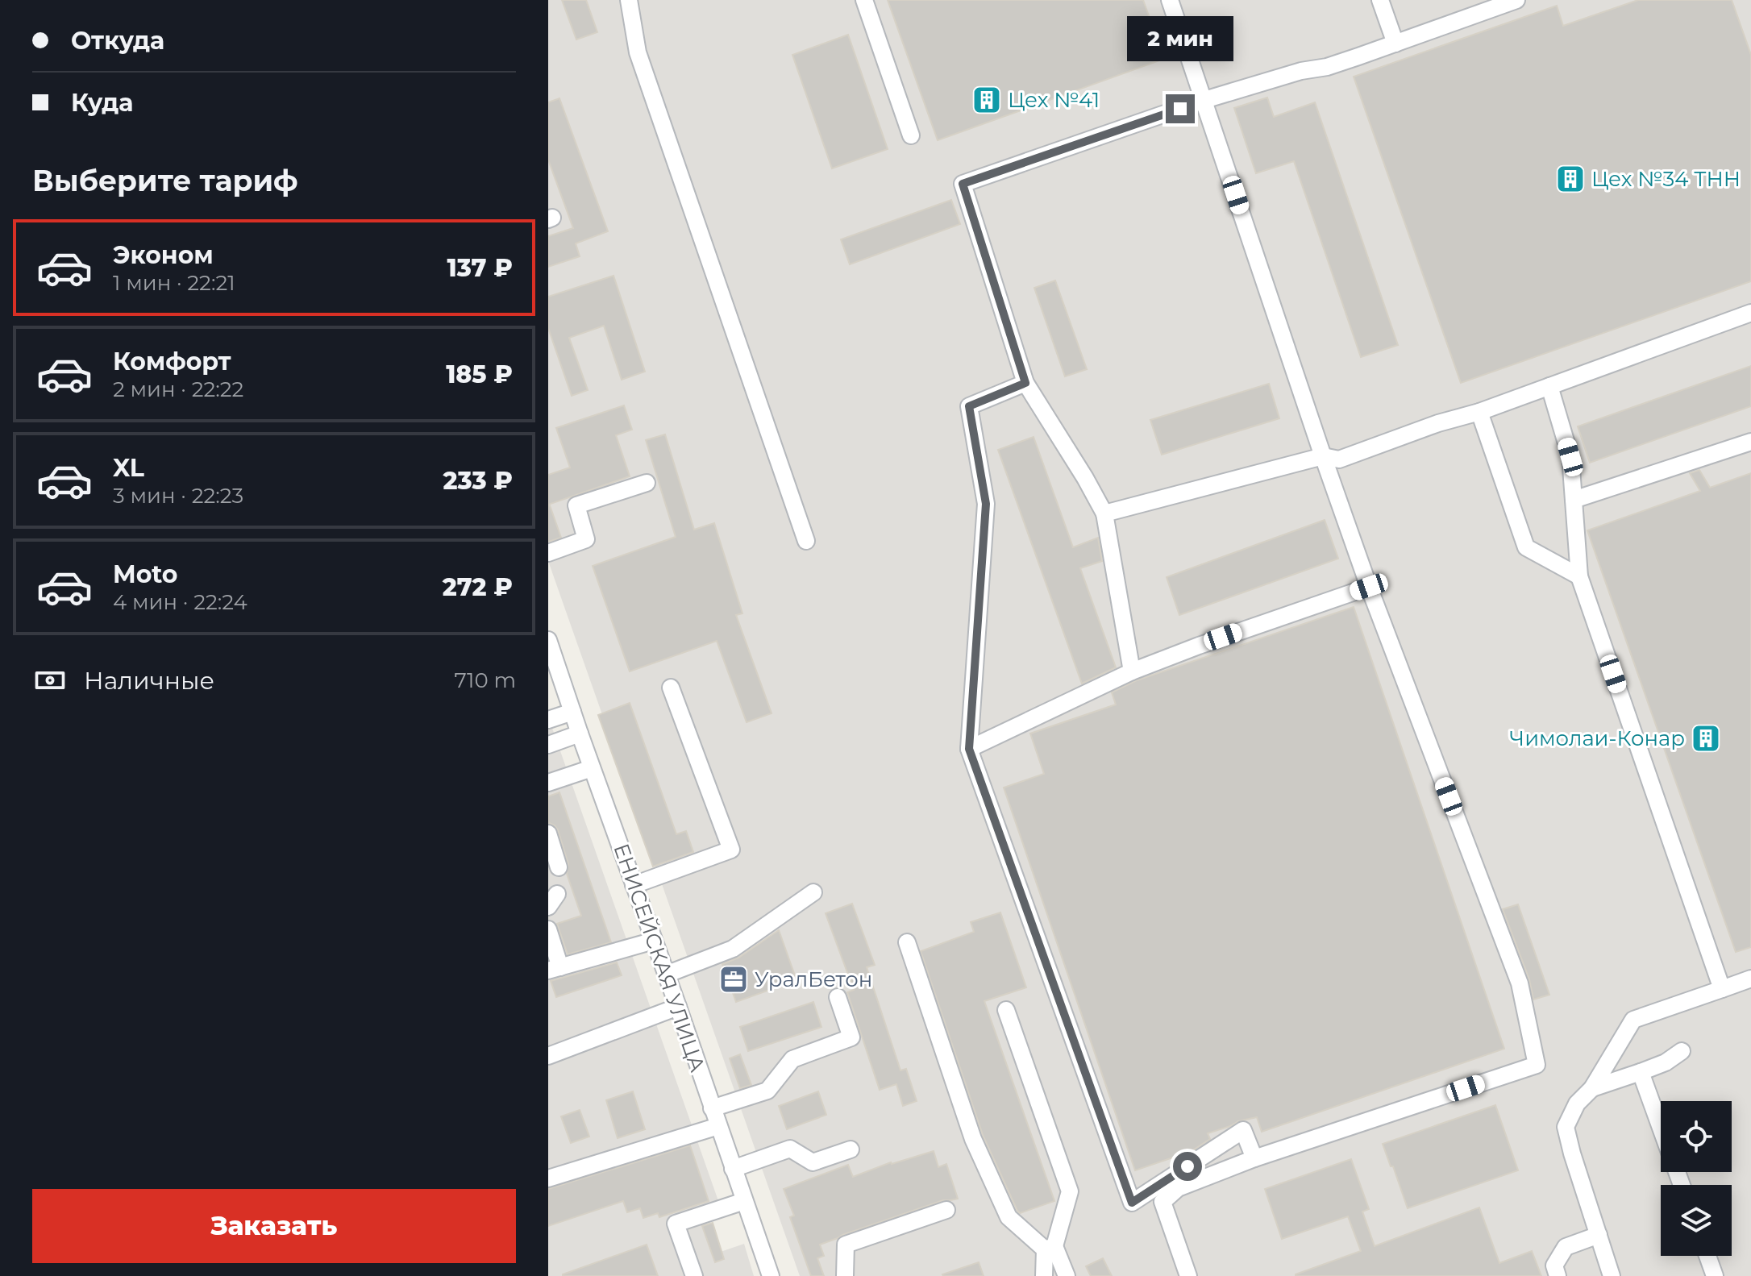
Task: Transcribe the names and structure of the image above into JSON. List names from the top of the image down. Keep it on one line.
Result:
{"streets":{"street":["ЕНИСЕЙСКАЯ УЛИЦА"]},"places":{"building":["Цех №41","Цех №34 ТНН","Чимолаи-Конар"],"office":["УралБетон"]},"page":{"banner":["Откуда","Куда"],"bubble":"2 мин","heading":"Выберите тариф","list":[{"name":"Эконом","note":"1 мин · 22:21","value":"137 ₽"},{"name":"Комфорт","note":"2 мин · 22:22","value":"185 ₽"},{"name":"XL","note":"3 мин · 22:23","value":"233 ₽"},{"name":"Moto","note":"4 мин · 22:24","value":"272 ₽"}],"pay":["Наличные","710 m"],"buttons":"Заказать"}}
